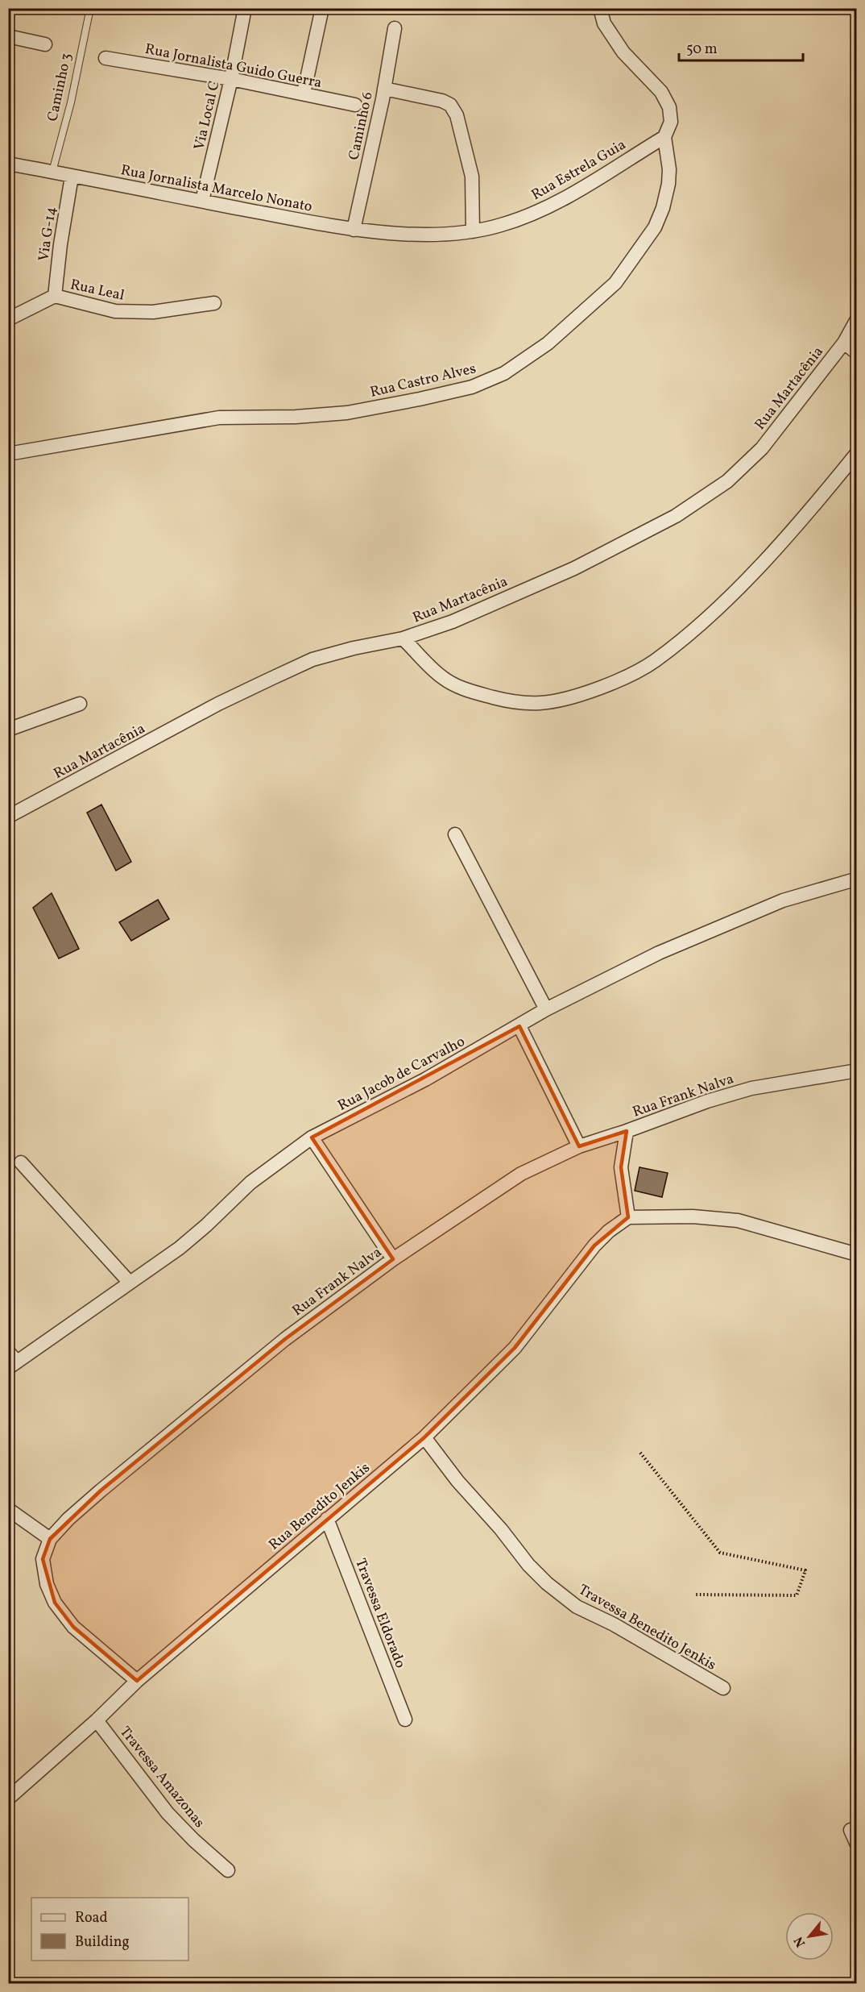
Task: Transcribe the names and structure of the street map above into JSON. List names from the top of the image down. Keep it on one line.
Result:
{"streets":{"street":["Rua Jornalista Guido Guerra","Via Local C","Caminho 6","Rua Estrela Guia","Rua Jornalista Marcelo Nonato","Via G-14","Rua Leal","Rua Castro Alves","Rua Martacênia","Rua Jacob de Carvalho","Rua Frank Nalva","Rua Benedito Jenkis","Travessa Eldorado","Travessa Benedito Jenkis","Travessa Amazonas"],"lane":["Caminho 3"]},"crossings":[["Rua Jornalista Guido Guerra","Via Local C"],["Caminho 3","Rua Jornalista Marcelo Nonato"],["Via Local C","Rua Jornalista Marcelo Nonato"],["Caminho 6","Rua Jornalista Marcelo Nonato"],["Rua Estrela Guia","Rua Jornalista Marcelo Nonato"],["Rua Estrela Guia","Rua Castro Alves"],["Rua Jornalista Marcelo Nonato","Via G-14"],["Via G-14","Rua Leal"],["Rua Frank Nalva","Rua Benedito Jenkis"],["Rua Benedito Jenkis","Travessa Eldorado"],["Rua Benedito Jenkis","Travessa Benedito Jenkis"],["Rua Benedito Jenkis","Travessa Amazonas"]],"legend":["Road","Building"],"scale_bar":"50 m","north":"bottom left"}
